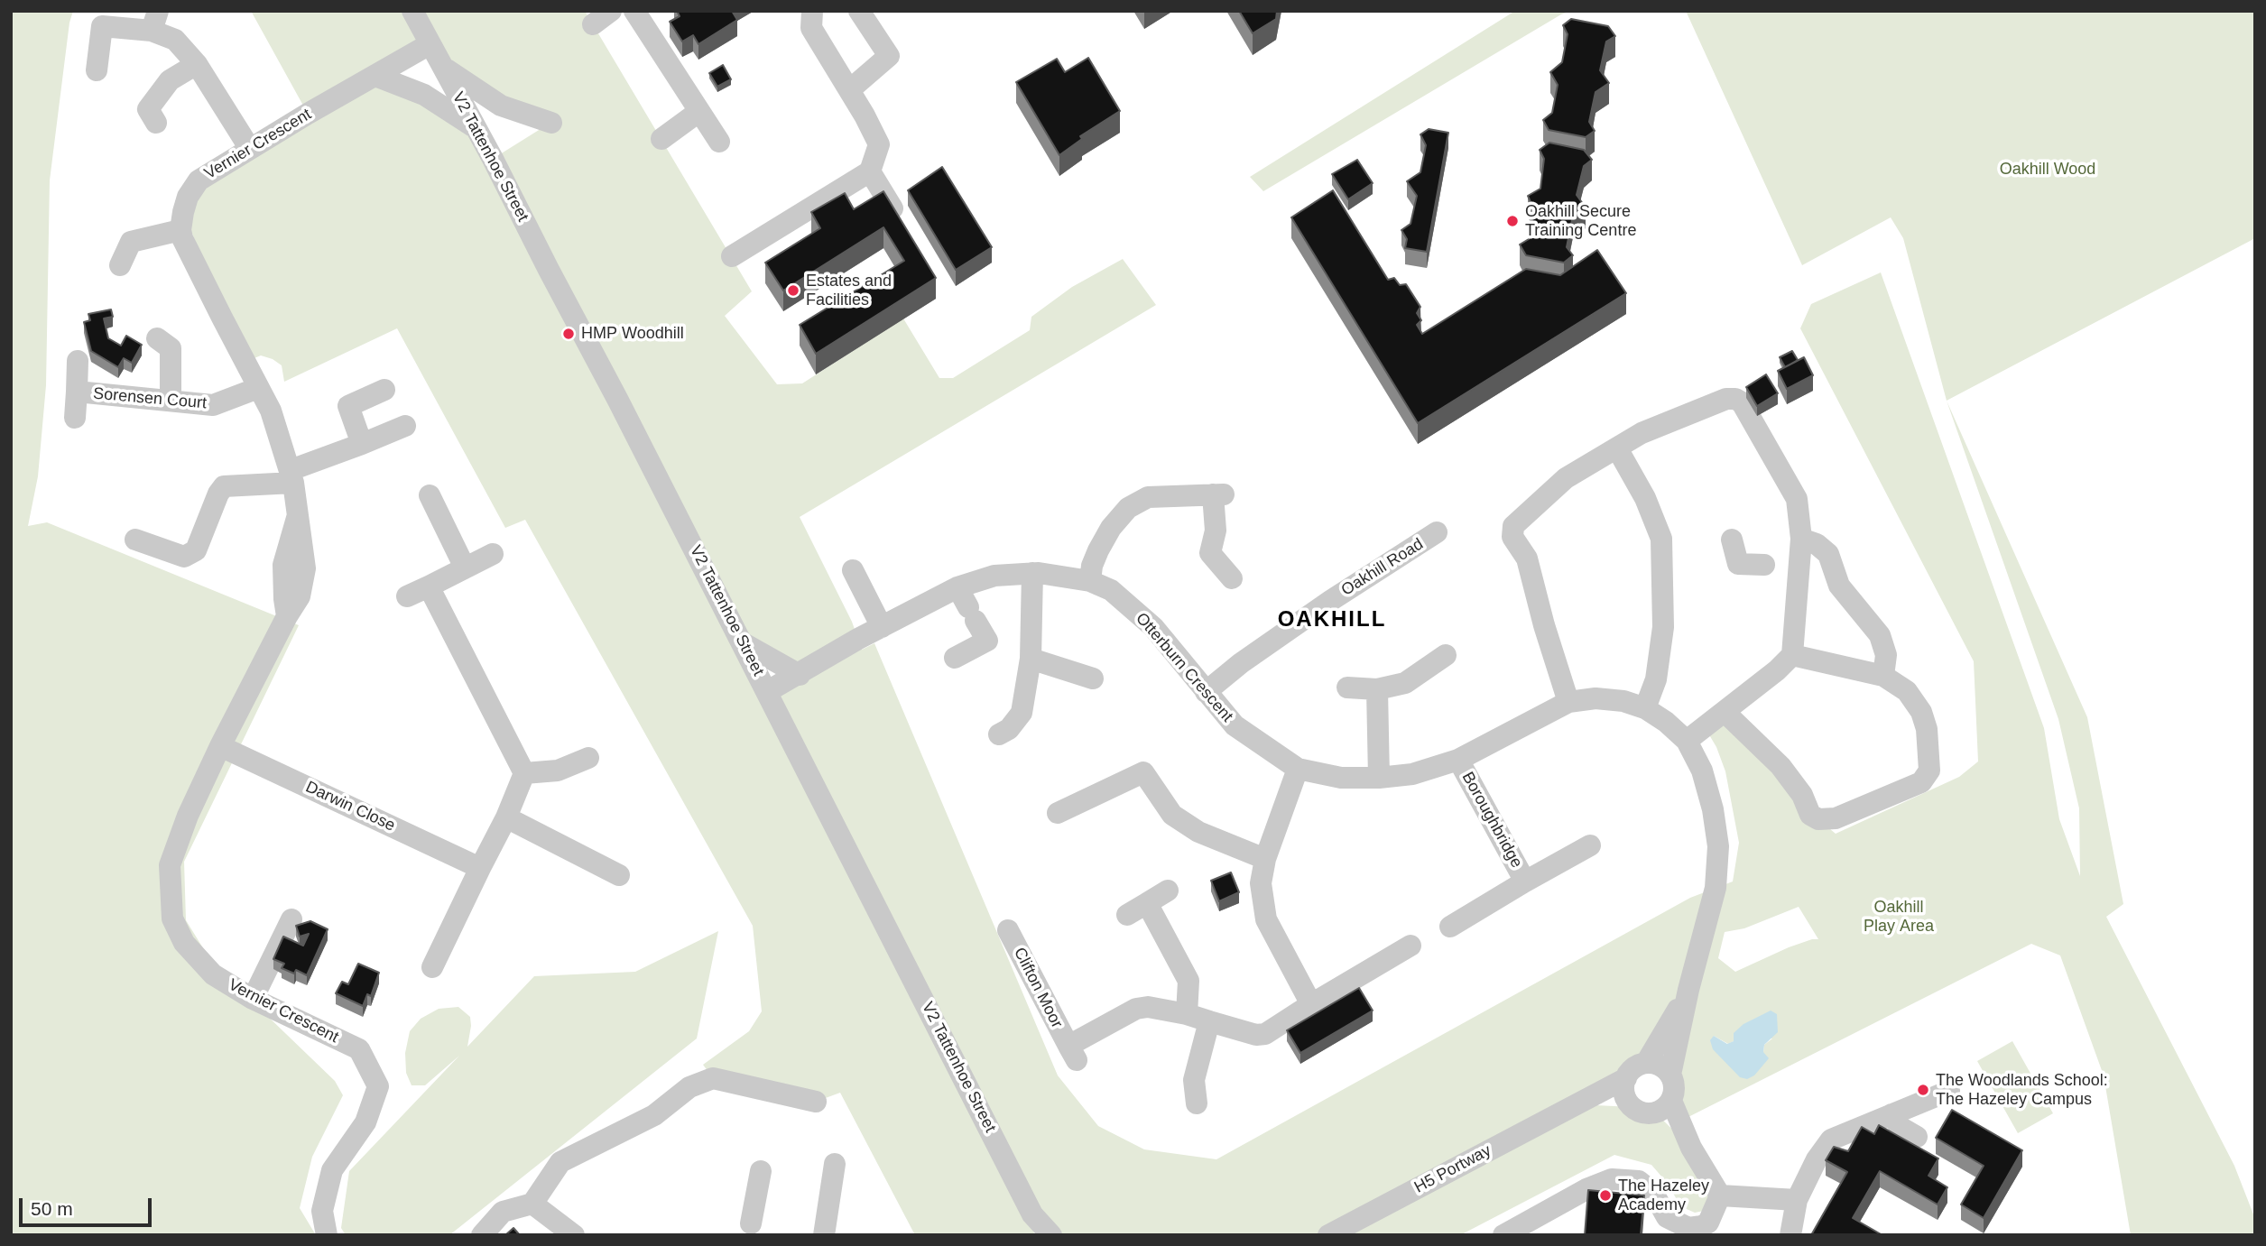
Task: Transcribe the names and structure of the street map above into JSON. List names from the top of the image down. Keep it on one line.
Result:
{"streets":{"street":["Vernier Crescent","V2 Tattenhoe Street","Sorensen Court","Oakhill Road","Otterburn Crescent","Darwin Close","Boroughbridge","Clifton Moor","H5 Portway"]},"crossings":[["Vernier Crescent","V2 Tattenhoe Street"],["Vernier Crescent","Sorensen Court"],["Vernier Crescent","Darwin Close"],["V2 Tattenhoe Street","Otterburn Crescent"],["Oakhill Road","Otterburn Crescent"],["Otterburn Crescent","Boroughbridge"],["Otterburn Crescent","H5 Portway"]],"districts":["OAKHILL"],"parks":["Oakhill Wood","Oakhill Play Area"],"places":["Oakhill Secure Training Centre","Estates and Facilities","HMP Woodhill","The Woodlands School: The Hazeley Campus","The Hazeley Academy"],"scale_bar":"50 m"}
